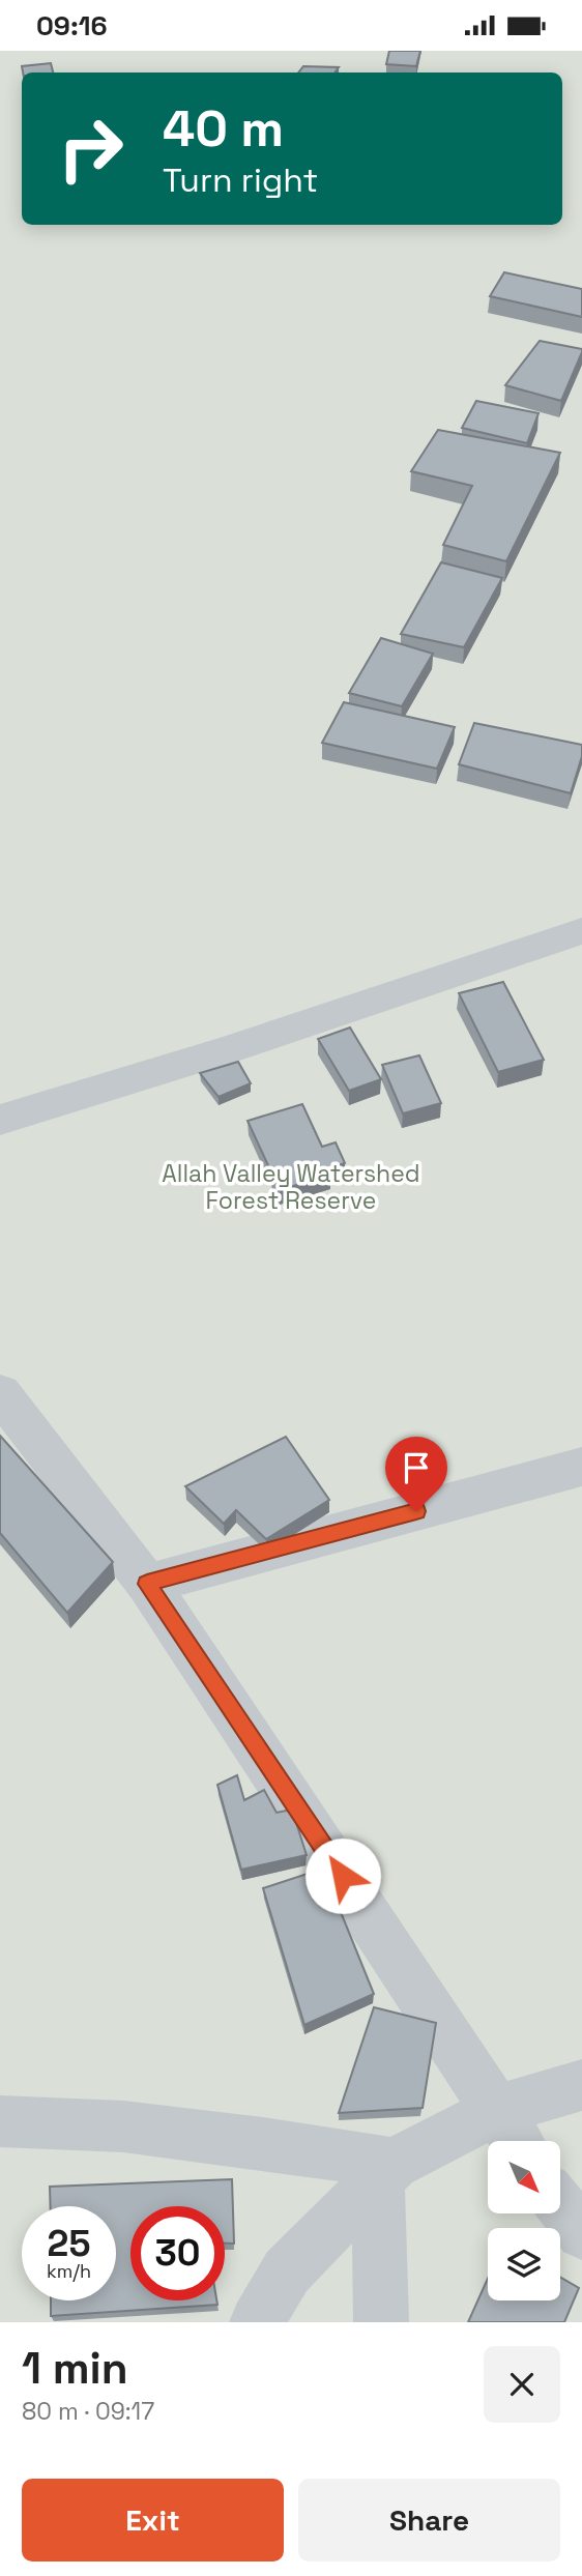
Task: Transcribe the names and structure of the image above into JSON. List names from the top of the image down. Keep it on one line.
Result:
{"parks":["Allah Valley Watershed Forest Reserve"],"north":"bottom right","page":{"status":"09:16","turn":["40 m","Turn right"],"speed":"25 km/h","limit":"30","heading":["1 min","80 m · 09:17"],"buttons":["Exit","Share"]}}
